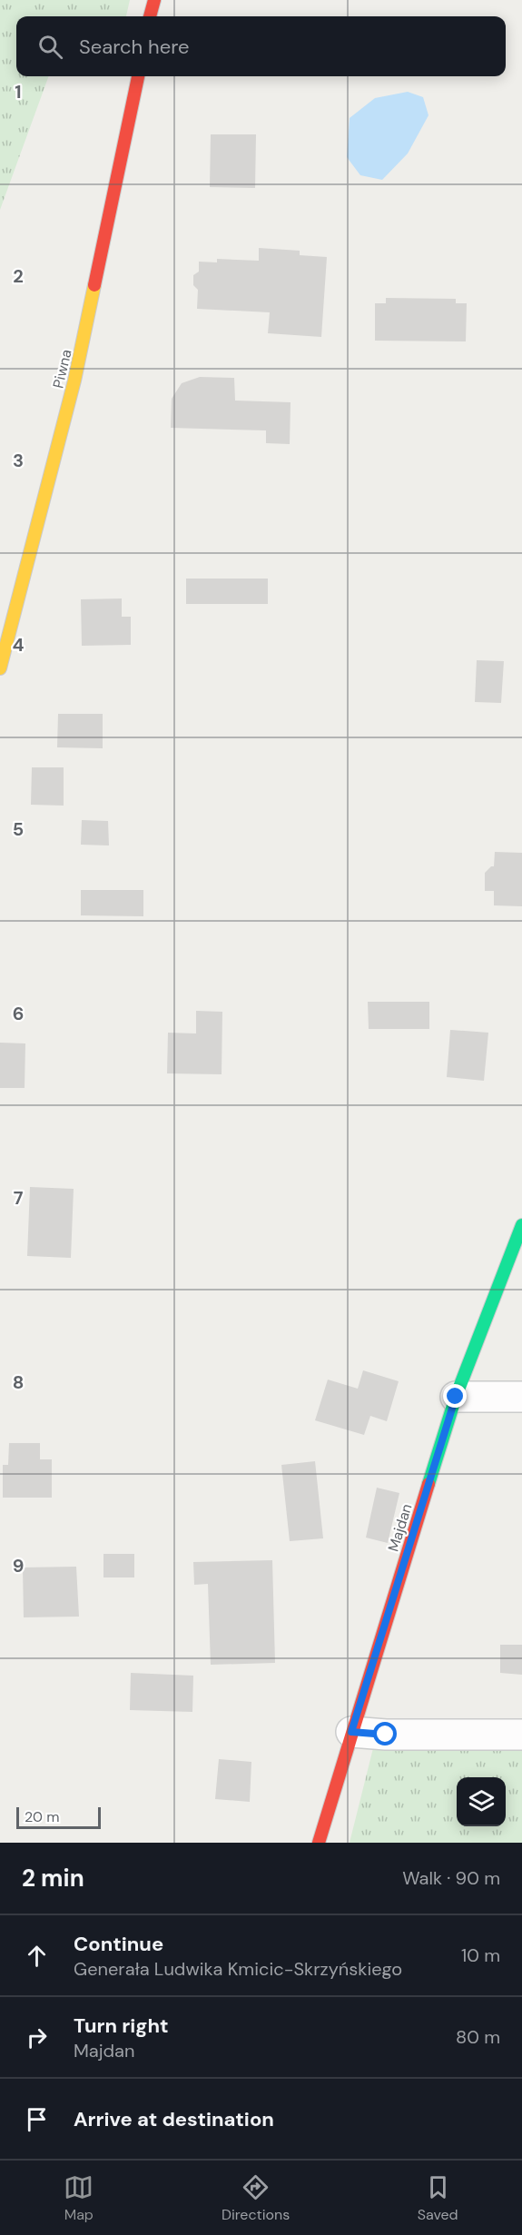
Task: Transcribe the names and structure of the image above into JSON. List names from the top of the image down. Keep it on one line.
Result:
{"streets":{"street":["Piwna","Majdan"]},"scale_bar":"20 m","page":{"search":"Search here","scale":"20 m","heading":["2 min","Walk · 90 m"],"list":[["Continue","Generała Ludwika Kmicic-Skrzyńskiego","10 m"],["Turn right","Majdan","80 m"],"Arrive at destination"],"nav":["Map","Directions","Saved"]},"grid":{"rows":["1","2","3","4","5","6","7","8","9"]}}
